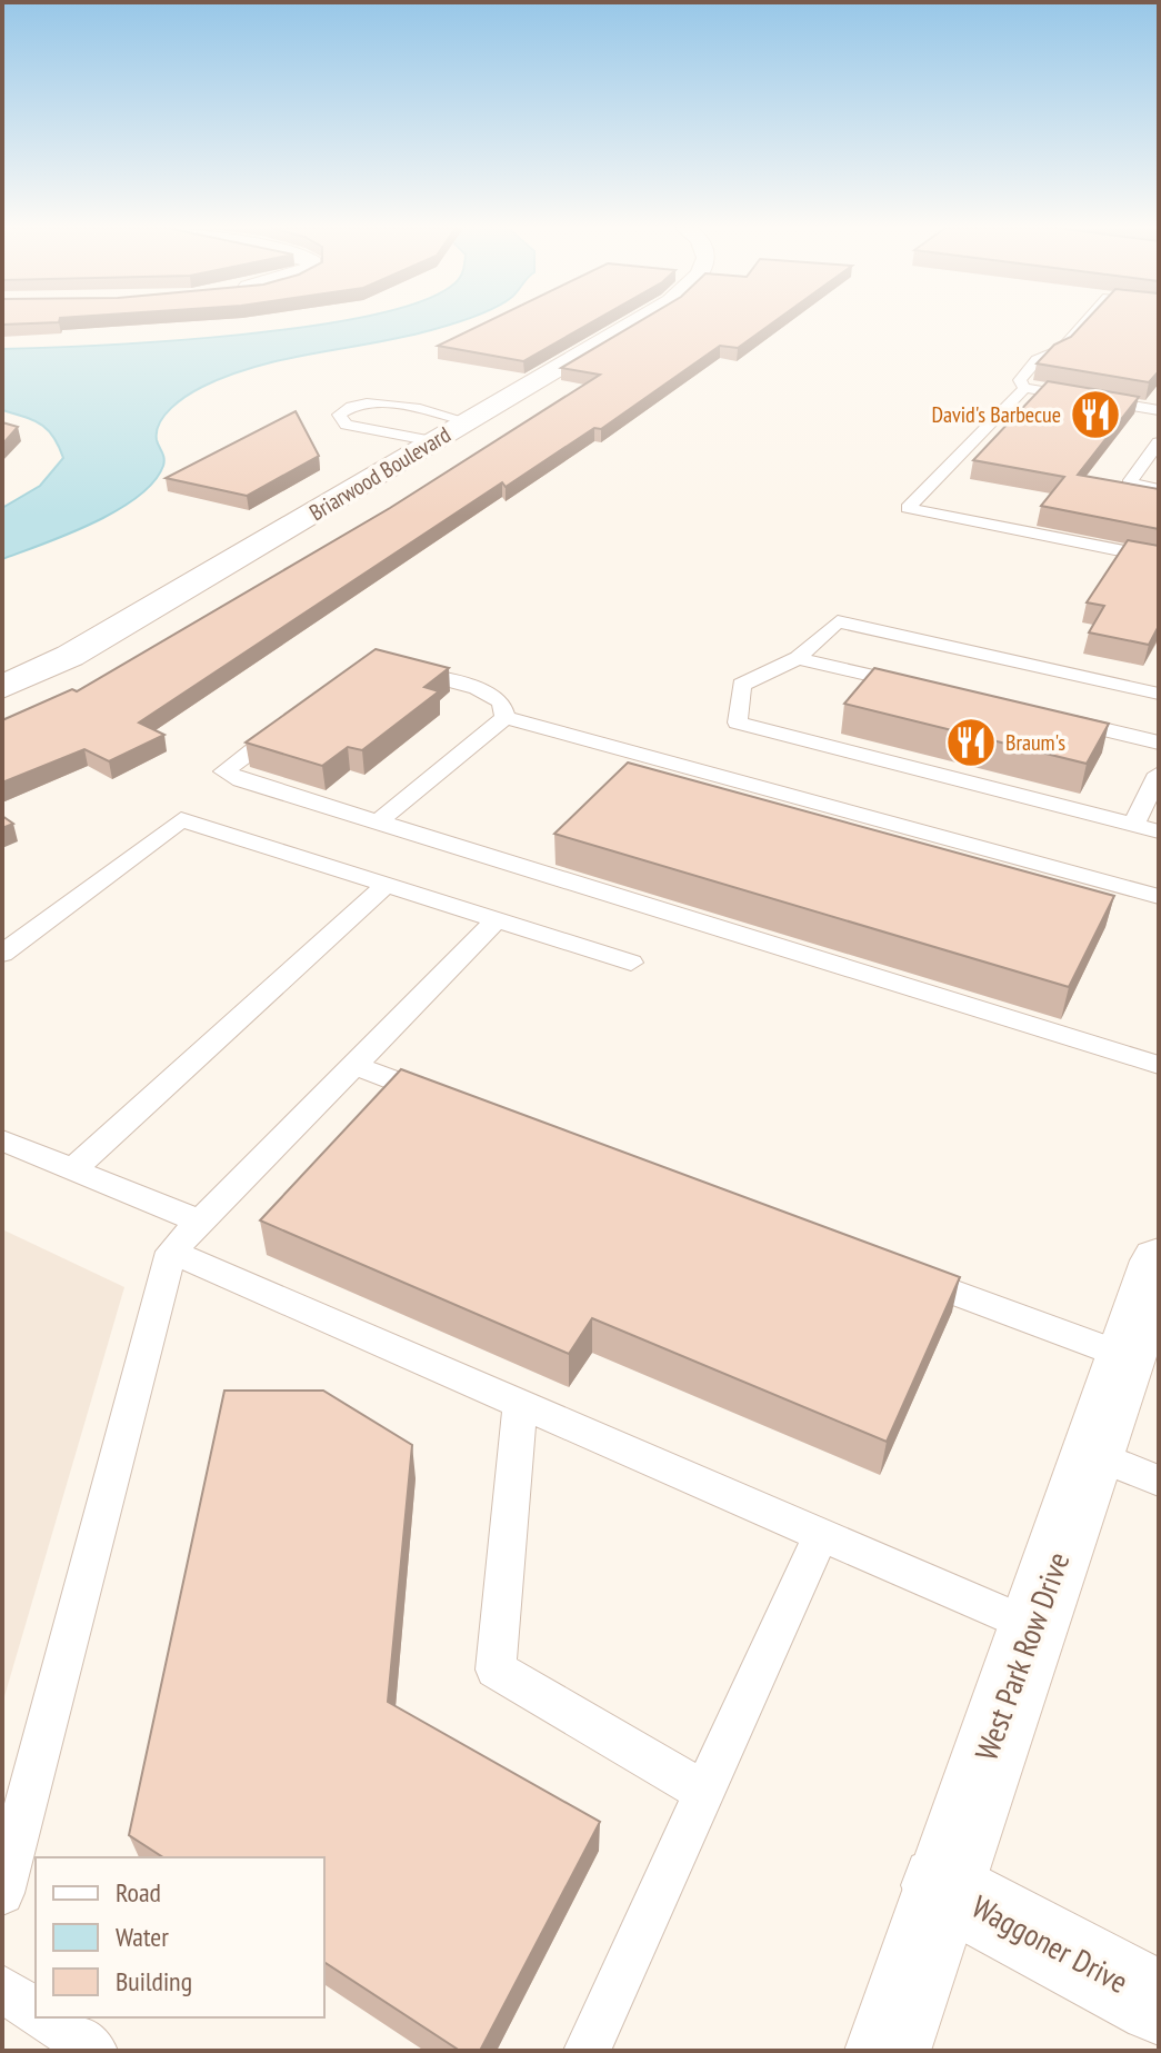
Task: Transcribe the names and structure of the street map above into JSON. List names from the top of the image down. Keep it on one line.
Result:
{"streets":{"street":["Briarwood Boulevard","West Park Row Drive","Waggoner Drive"]},"crossings":[["West Park Row Drive","Waggoner Drive"]],"places":{"restaurant":["David's Barbecue","Braum's"]},"legend":["Road","Water","Building"]}
